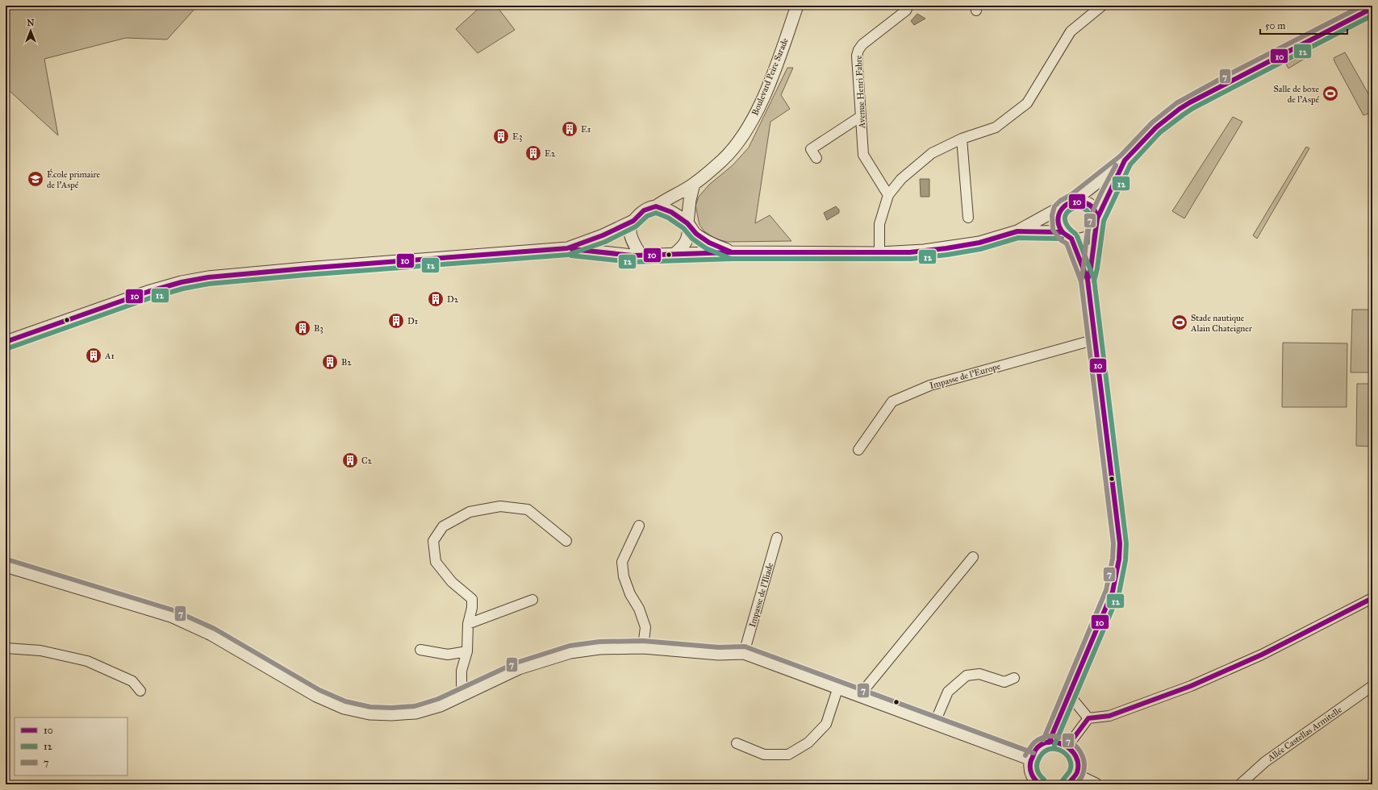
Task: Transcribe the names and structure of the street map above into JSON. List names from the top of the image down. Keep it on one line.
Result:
{"streets":{"street":["Boulevard Peire Sarade","Avenue Henri Fabre","Impasse de l'Europe","Impasse de l'Iliade","Allée Castellas Armitelle"]},"places":{"sports":["Salle de boxe de l'Aspé","Stade nautique Alain Chateigner"],"building":["E1","E3","E2","D2","D1","B3","A1","B2","C2"],"school or university":["École primaire de l’Aspé"]},"lines":["transit line 7","transit line 10","transit line 12"],"legend":["10","12","7"],"scale_bar":"50 m","north":"top"}
